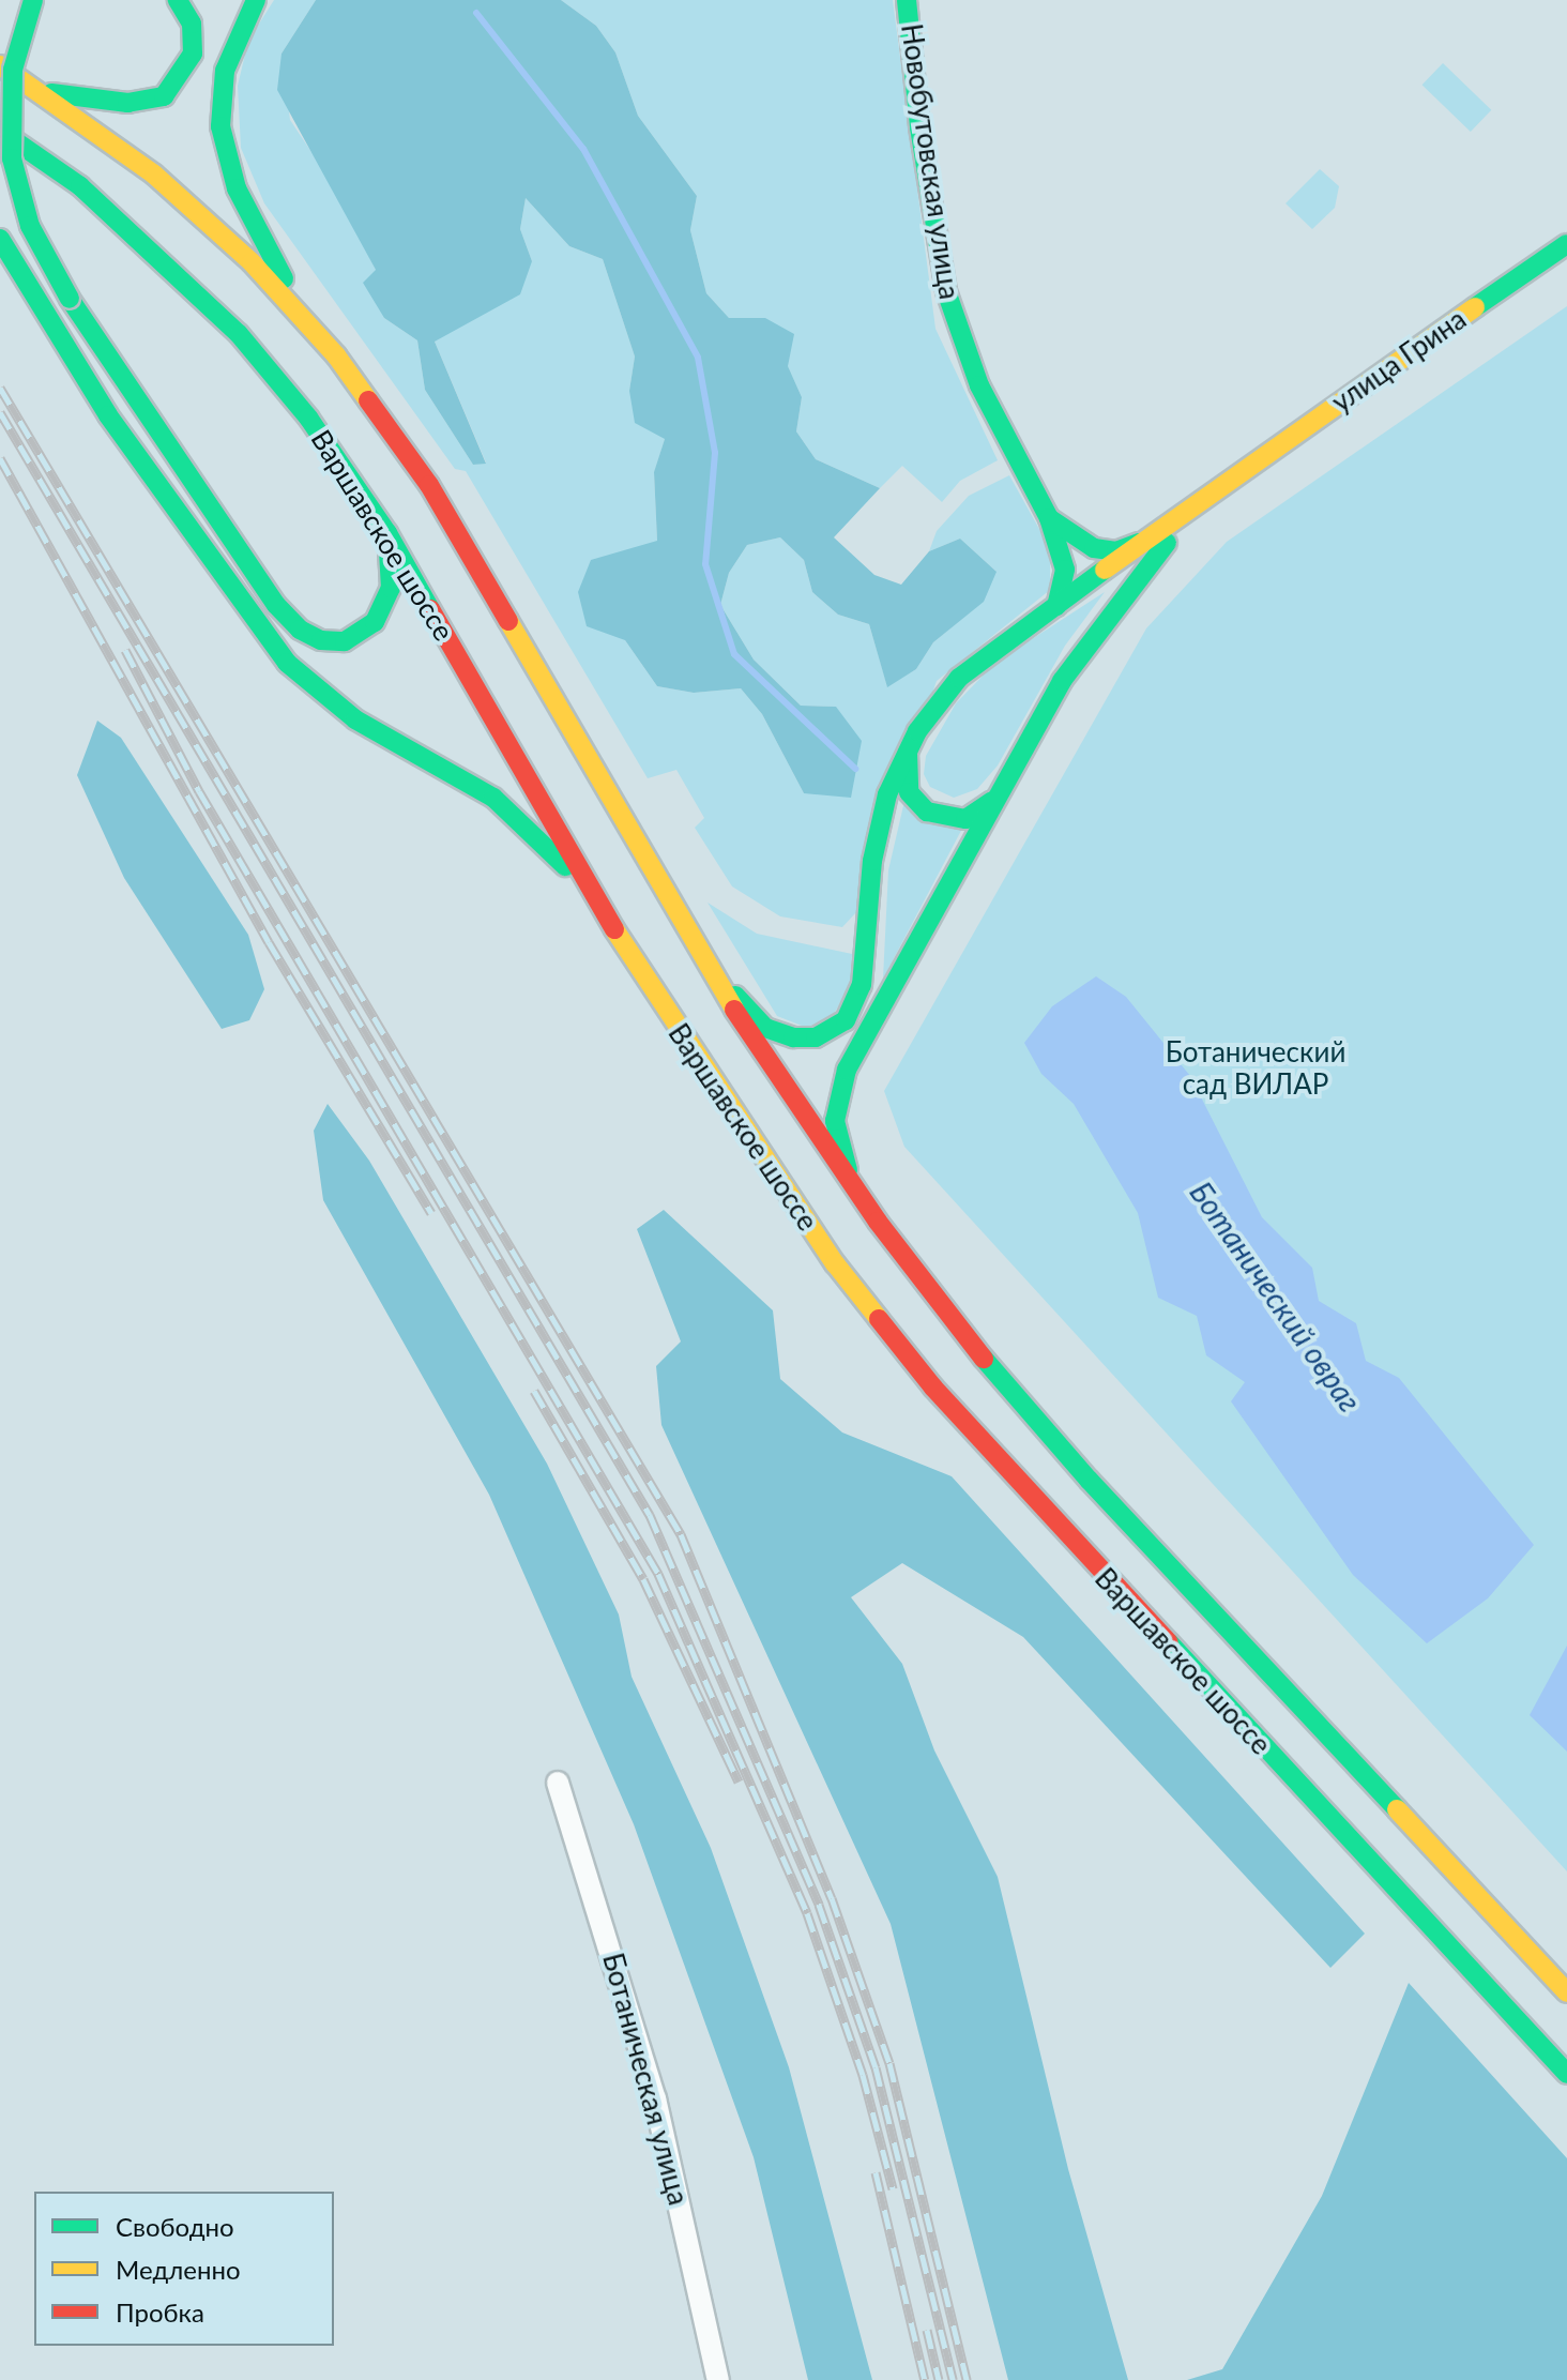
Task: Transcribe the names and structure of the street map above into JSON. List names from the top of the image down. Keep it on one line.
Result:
{"streets":{"main road":["Новобутовская улица","улица Грина","Варшавское шоссе"],"street":["Ботаническая улица"]},"crossings":[["Новобутовская улица","улица Грина"],["улица Грина","Варшавское шоссе"]],"water":["Ботанический овраг"],"parks":["Ботанический сад ВИЛАР"],"legend":["Свободно","Медленно","Пробка"]}
